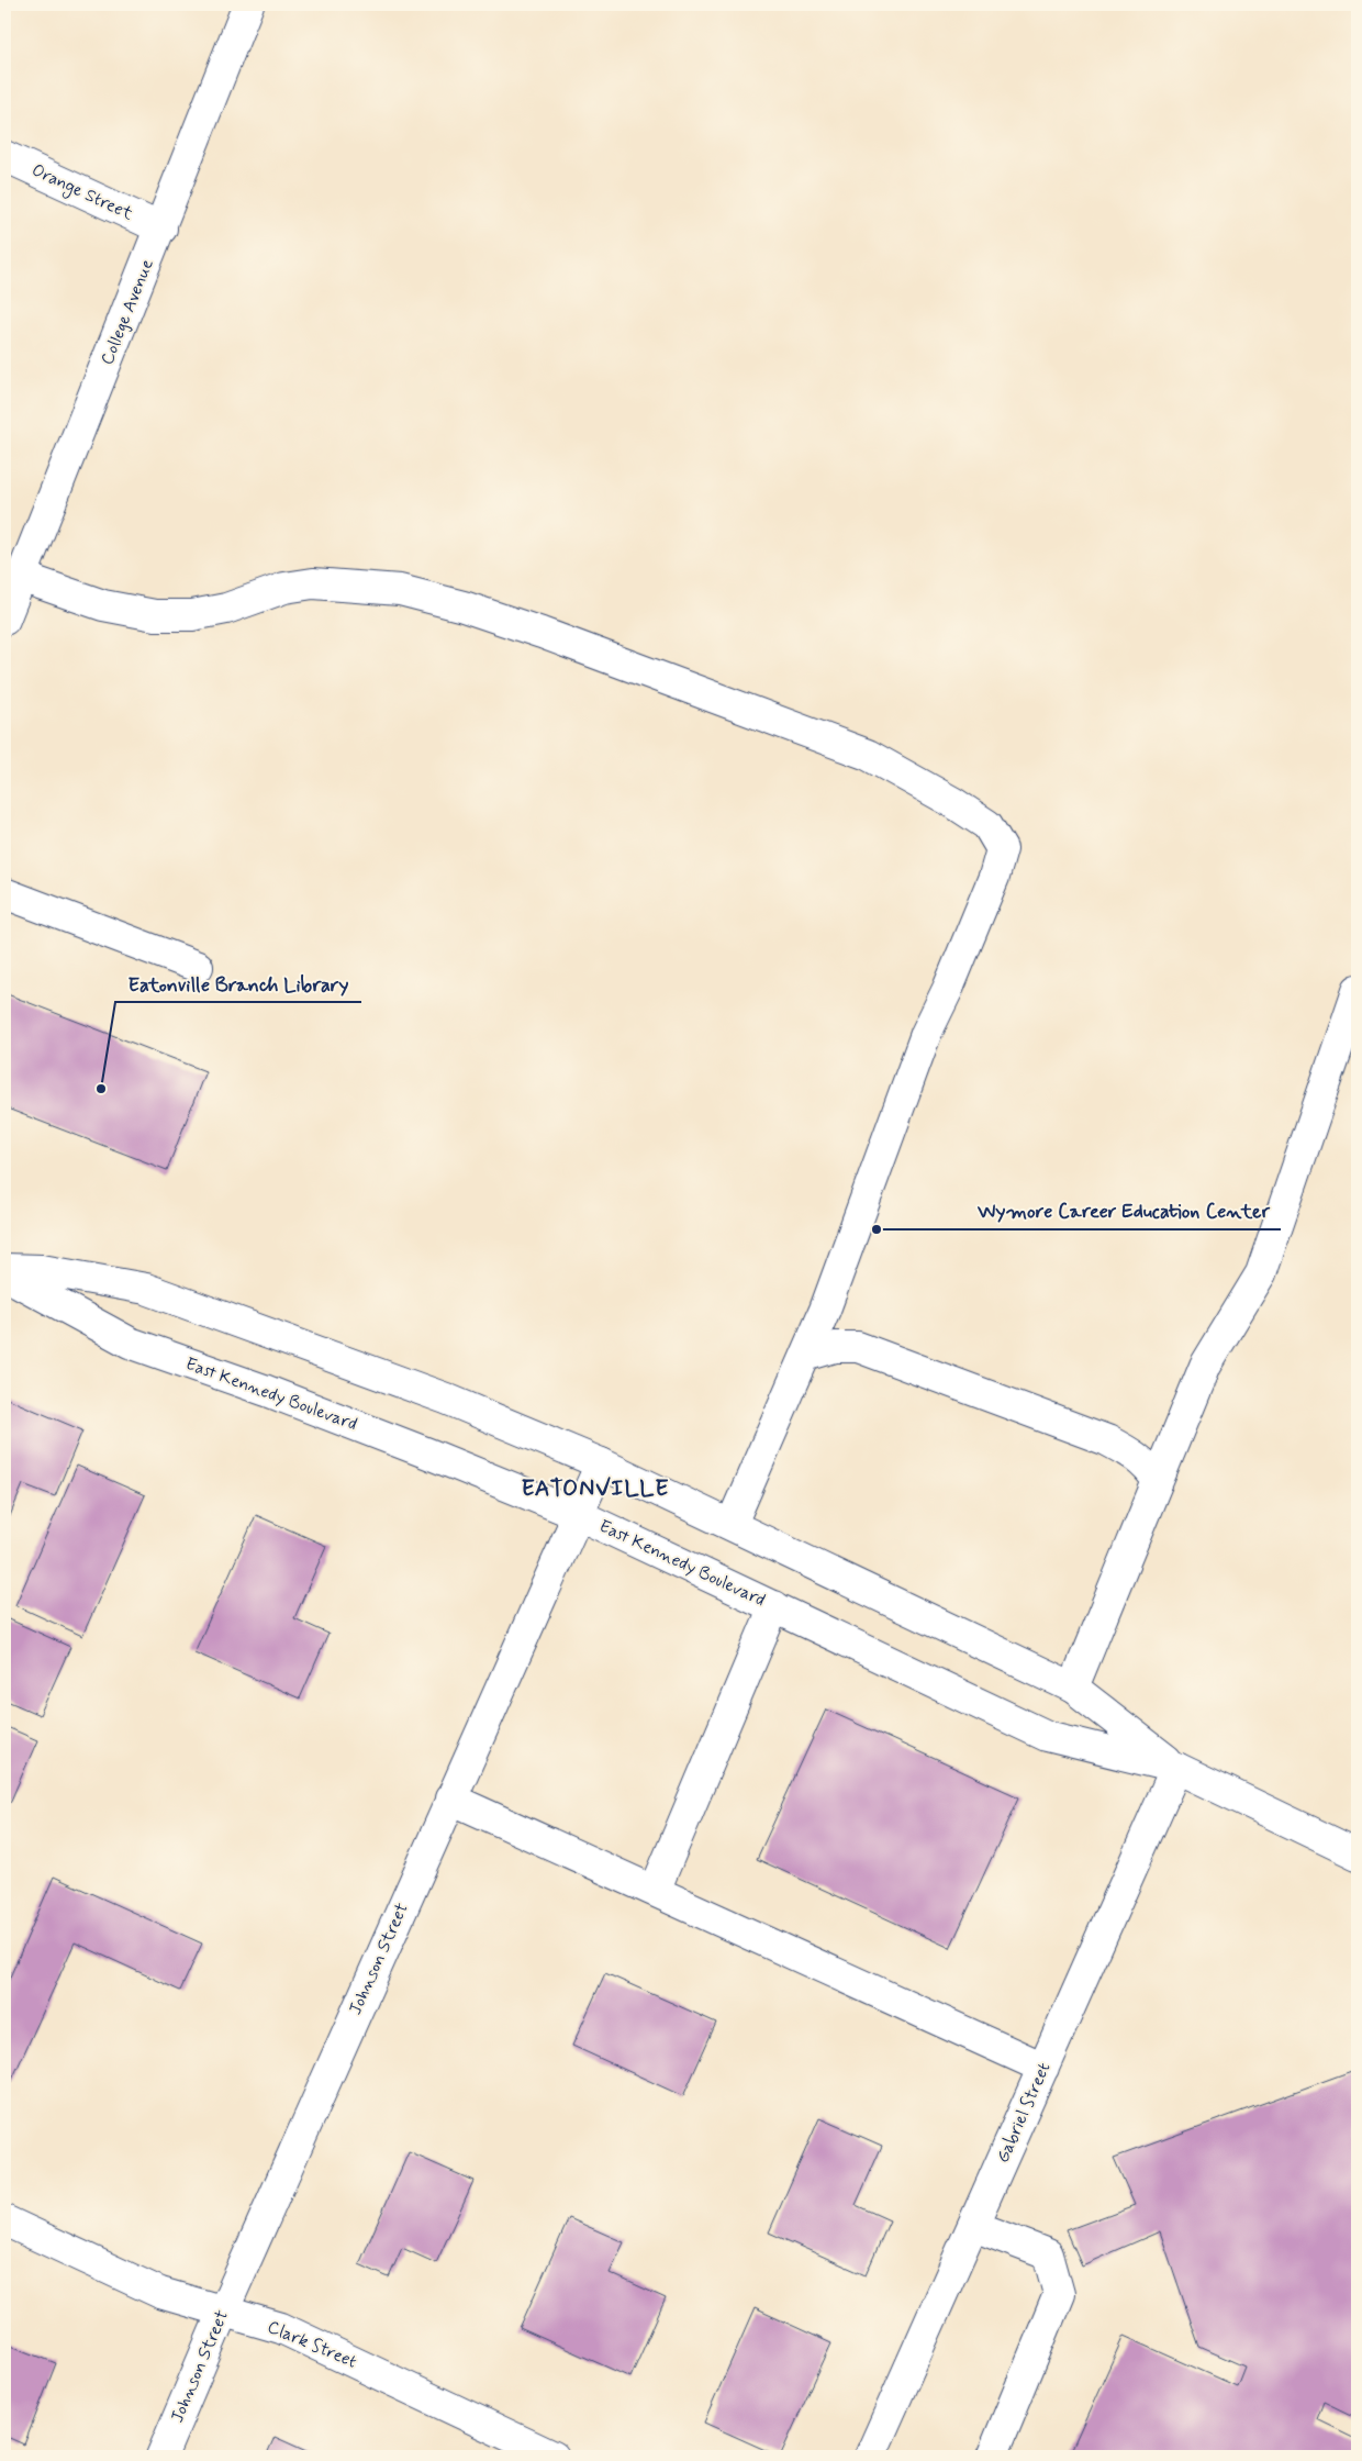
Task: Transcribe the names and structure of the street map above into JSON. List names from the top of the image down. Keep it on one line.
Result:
{"streets":{"street":["Orange Street","College Avenue","East Kennedy Boulevard","Johnson Street","Gabriel Street","Clark Street"]},"crossings":[["Orange Street","College Avenue"],["East Kennedy Boulevard","Johnson Street"],["East Kennedy Boulevard","Gabriel Street"],["Johnson Street","Clark Street"]],"districts":["EATONVILLE"],"places":["Eatonville Branch Library","Wymore Career Education Center"]}
